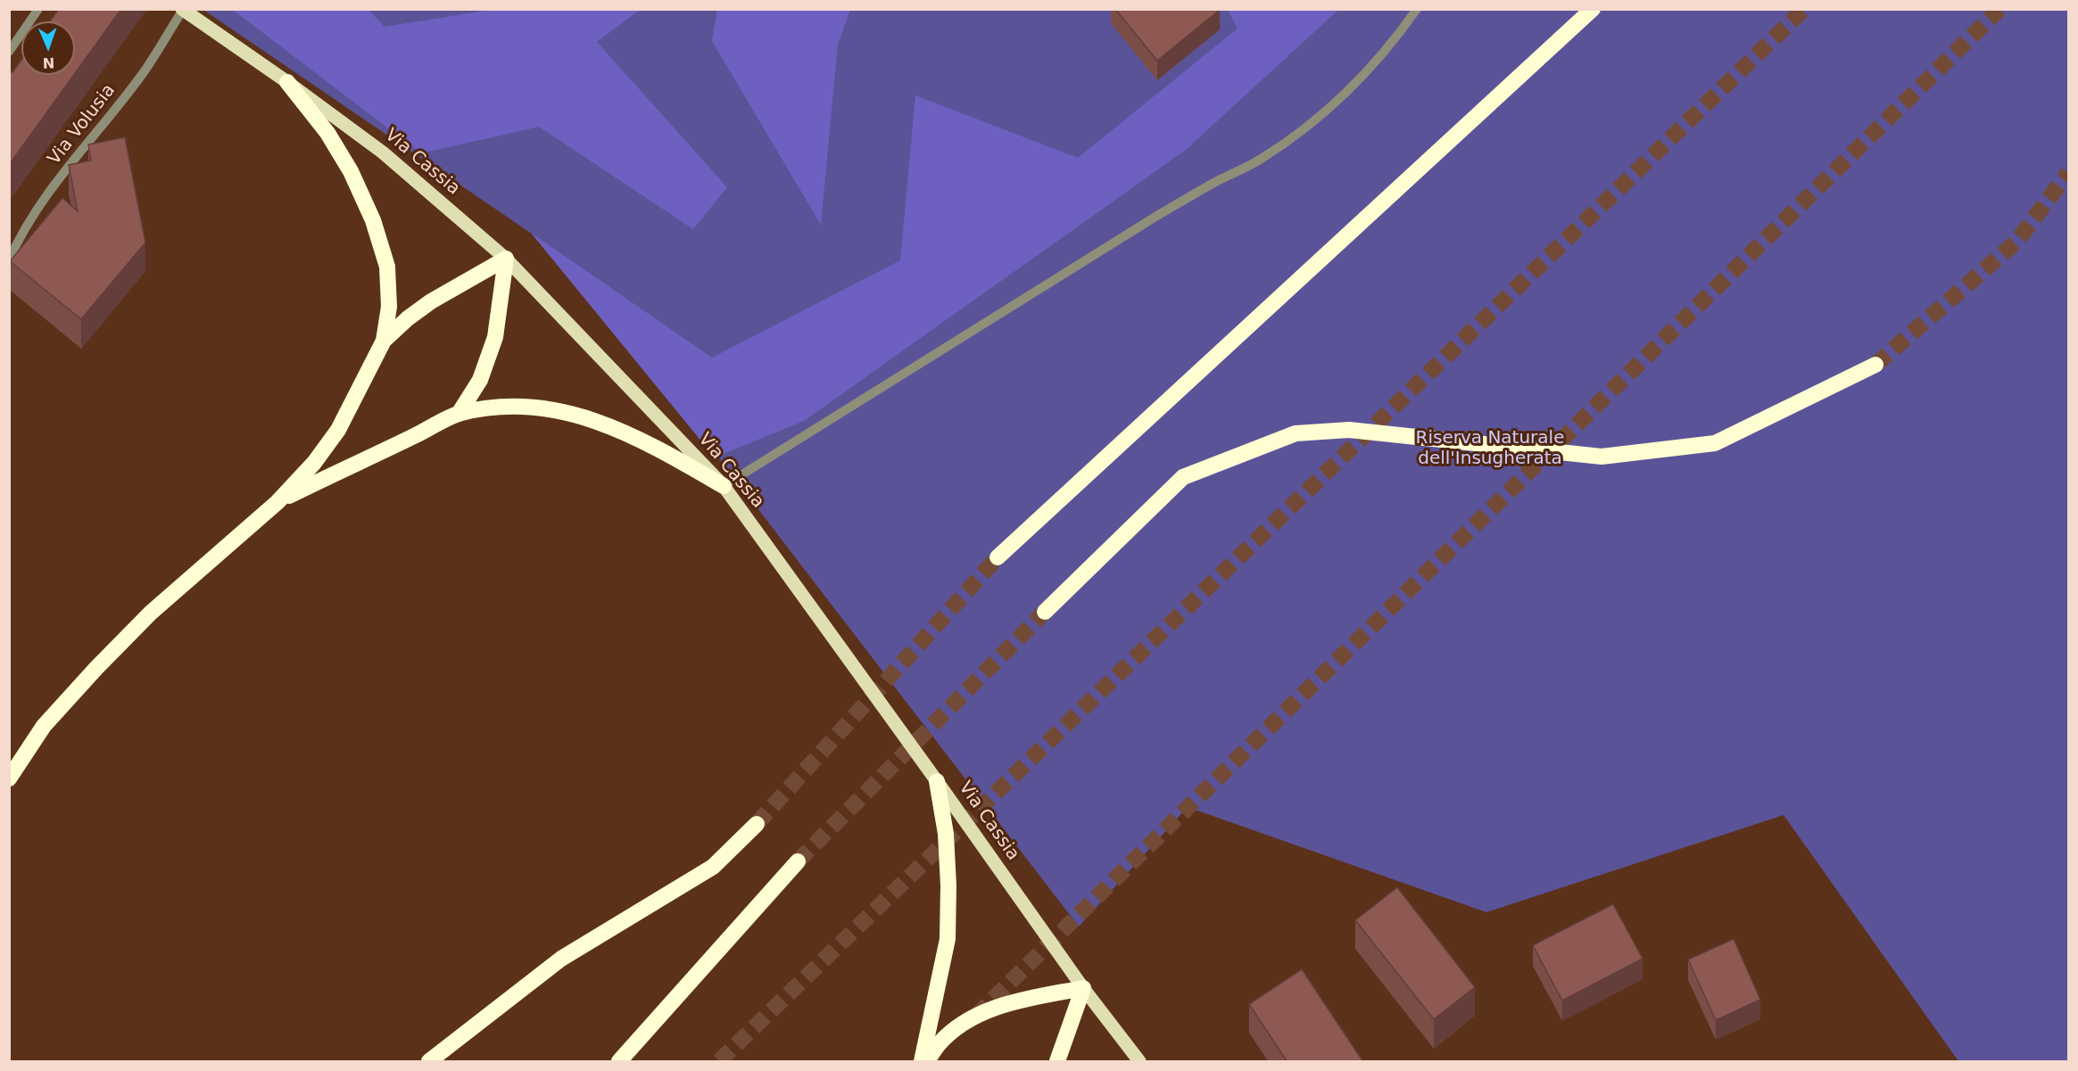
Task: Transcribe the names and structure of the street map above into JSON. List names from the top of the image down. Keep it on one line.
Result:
{"streets":{"main road":["Via Cassia"],"street":["Via Volusia"]},"crossings":[["Via Volusia","Via Cassia"]],"parks":["Riserva Naturale dell'Insugherata"],"north":"bottom"}
